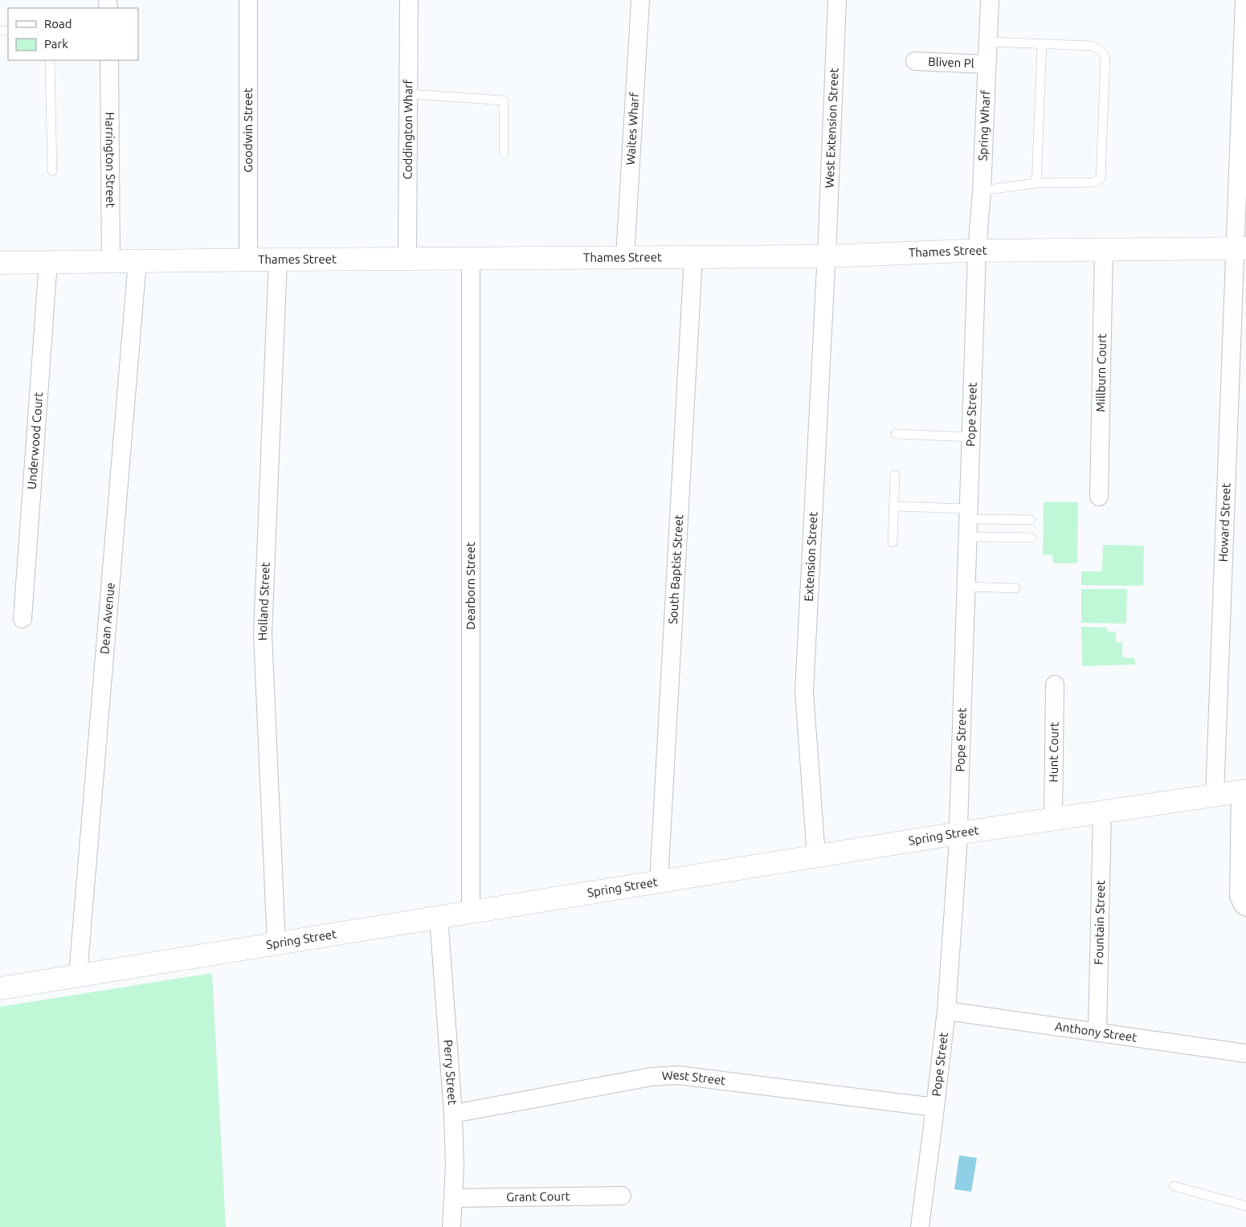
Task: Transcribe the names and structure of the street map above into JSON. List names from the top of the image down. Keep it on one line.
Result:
{"streets":{"main road":["Thames Street","Spring Street"],"street":["Bliven Pl","Spring Wharf","Waites Wharf","West Extension Street","Coddington Wharf","Goodwin Street","Harrington Street","Millburn Court","Pope Street","Underwood Court","Howard Street","Extension Street","South Baptist Street","Dearborn Street","Holland Street","Dean Avenue","Hunt Court","Fountain Street","Anthony Street","Perry Street","West Street","Grant Court"]},"crossings":[["Bliven Pl","Spring Wharf"],["Spring Wharf","Thames Street"],["Spring Wharf","Pope Street"],["Waites Wharf","Thames Street"],["West Extension Street","Thames Street"],["West Extension Street","Extension Street"],["Coddington Wharf","Thames Street"],["Goodwin Street","Thames Street"],["Harrington Street","Thames Street"],["Thames Street","Millburn Court"],["Thames Street","Pope Street"],["Thames Street","Underwood Court"],["Thames Street","Howard Street"],["Thames Street","Extension Street"],["Thames Street","South Baptist Street"],["Thames Street","Dearborn Street"],["Thames Street","Holland Street"],["Thames Street","Dean Avenue"],["Pope Street","Spring Street"],["Pope Street","Anthony Street"],["Pope Street","West Street"],["Howard Street","Spring Street"],["Extension Street","Spring Street"],["South Baptist Street","Spring Street"],["Dearborn Street","Spring Street"],["Holland Street","Spring Street"],["Dean Avenue","Spring Street"],["Hunt Court","Spring Street"],["Spring Street","Fountain Street"],["Spring Street","Perry Street"],["Fountain Street","Anthony Street"],["Perry Street","West Street"],["Perry Street","Grant Court"]],"legend":["Road","Park"]}
